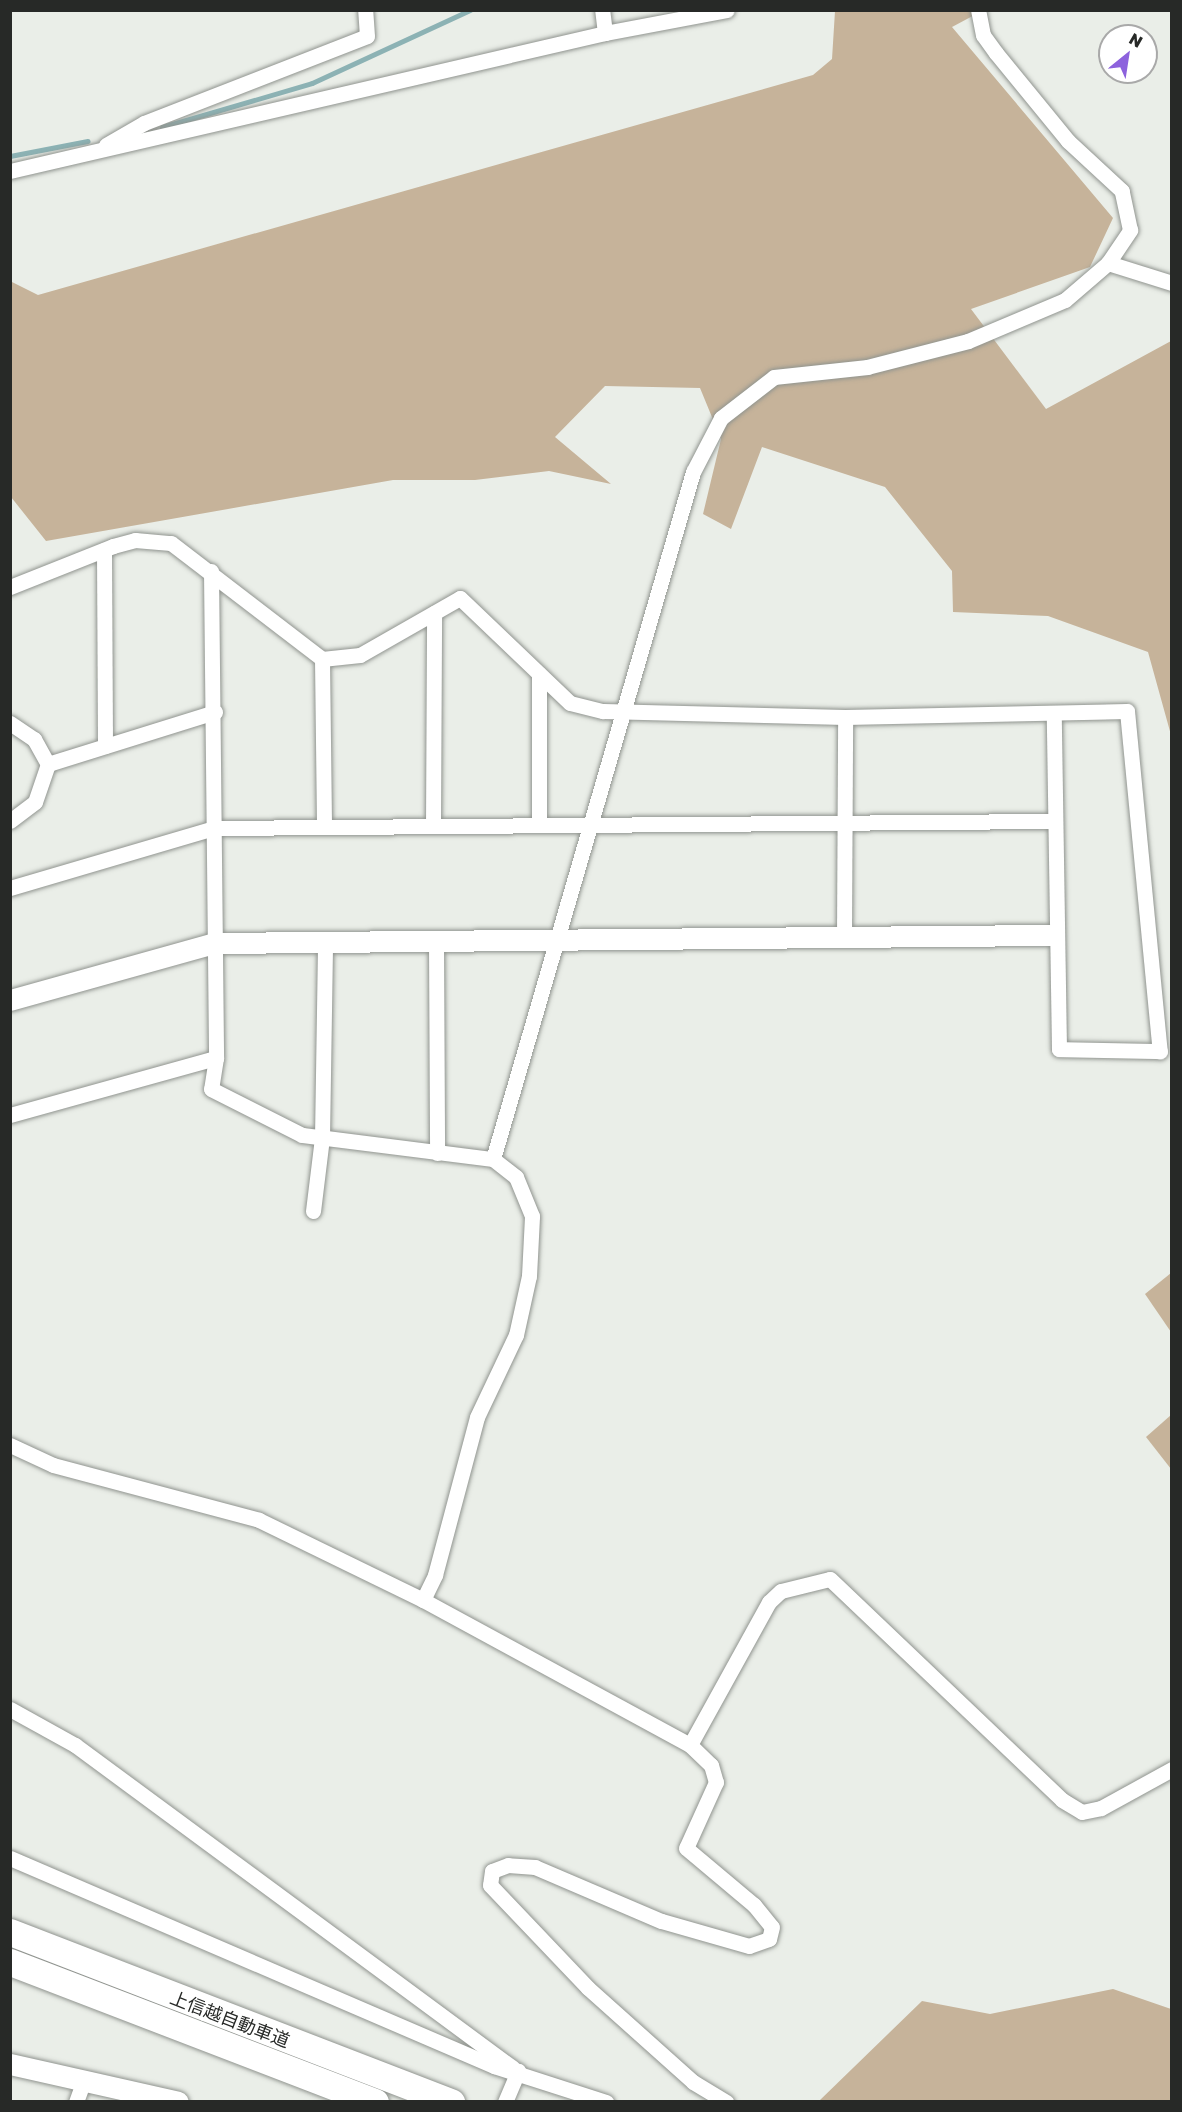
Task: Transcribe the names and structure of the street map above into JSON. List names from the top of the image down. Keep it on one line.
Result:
{"streets":{"highway":["上信越自動車道"]},"north":"top right"}
